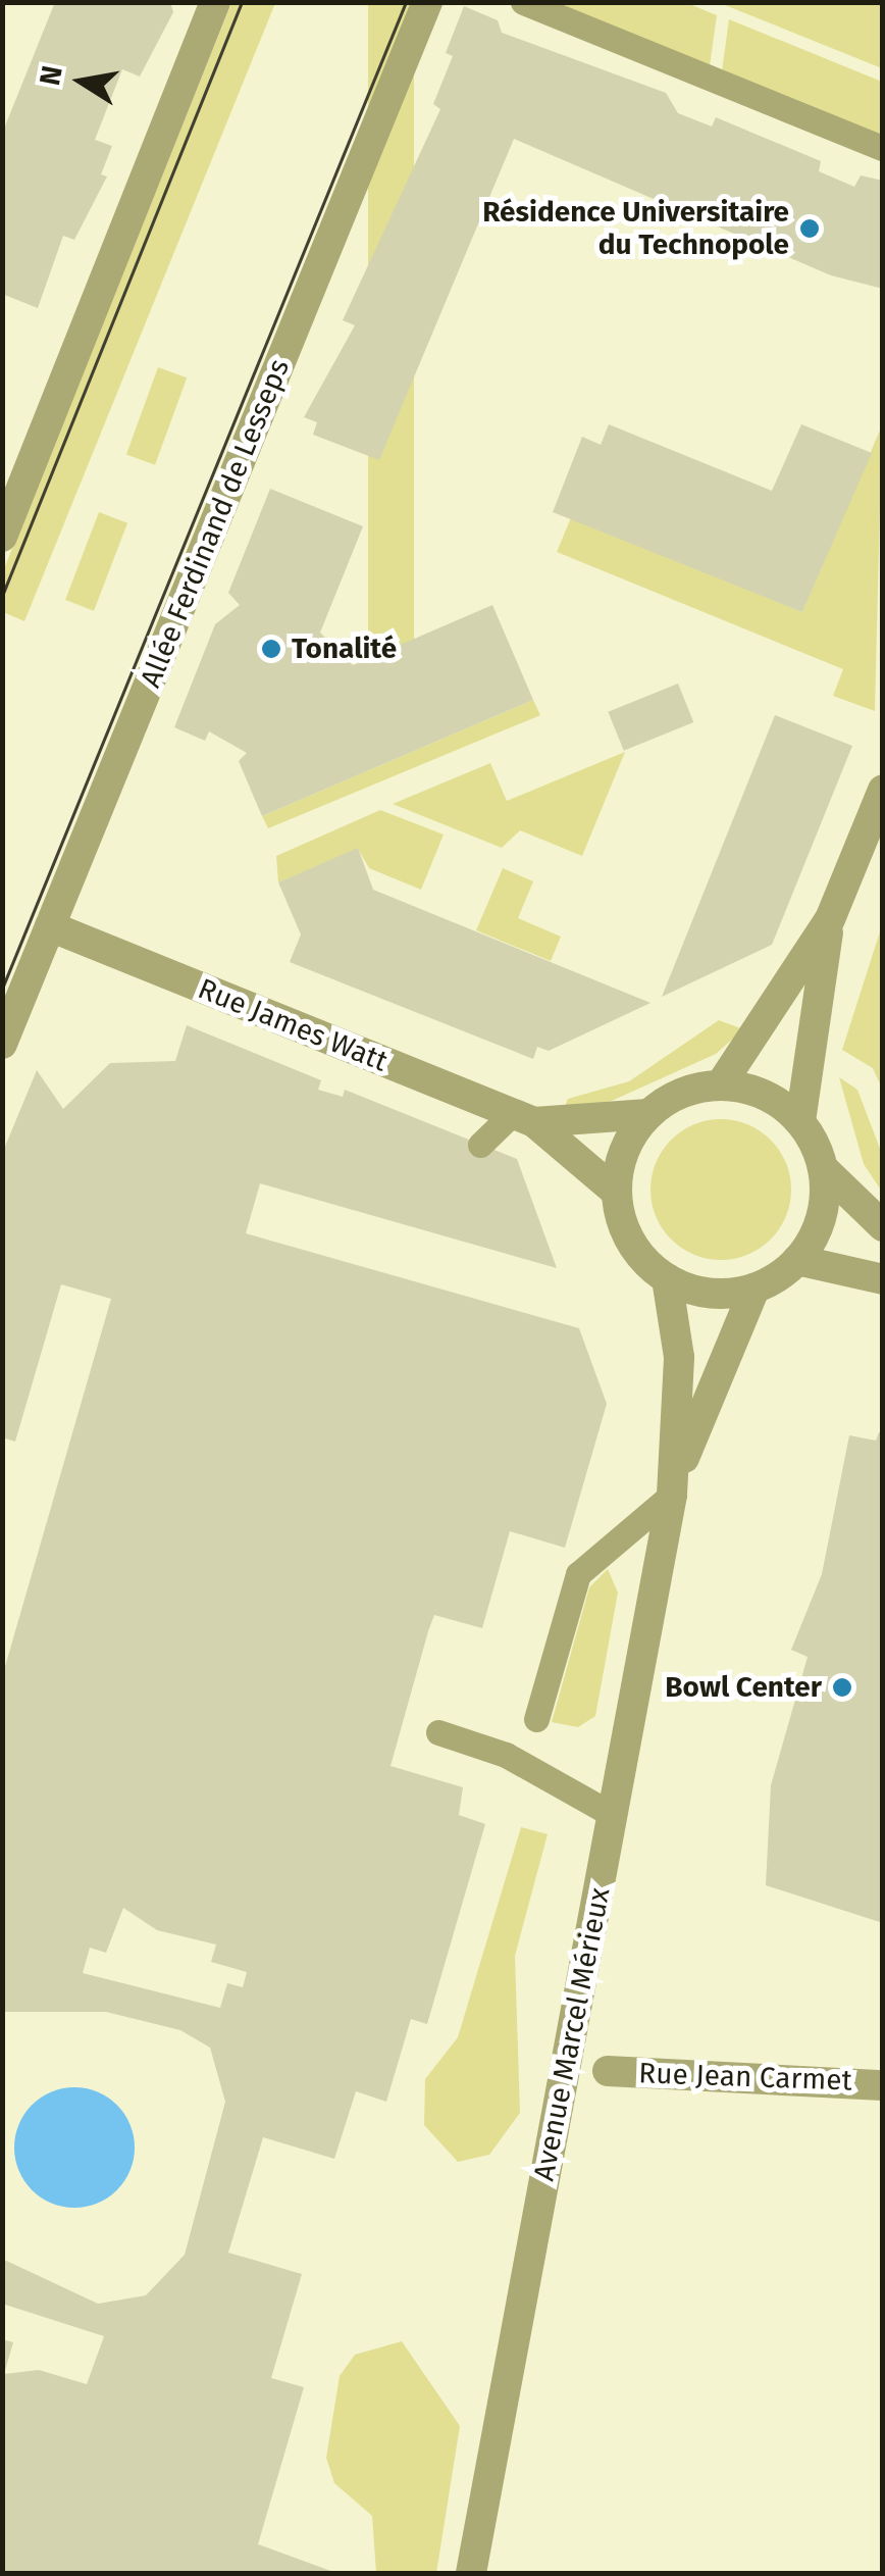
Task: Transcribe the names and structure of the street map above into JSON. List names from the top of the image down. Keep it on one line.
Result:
{"streets":{"street":["Allée Ferdinand de Lesseps","Rue James Watt","Avenue Marcel Mérieux","Rue Jean Carmet"]},"crossings":[["Allée Ferdinand de Lesseps","Rue James Watt"],["Rue James Watt","Avenue Marcel Mérieux"]],"places":["Résidence Universitaire du Technopole","Tonalité","Bowl Center"],"north":"left"}
